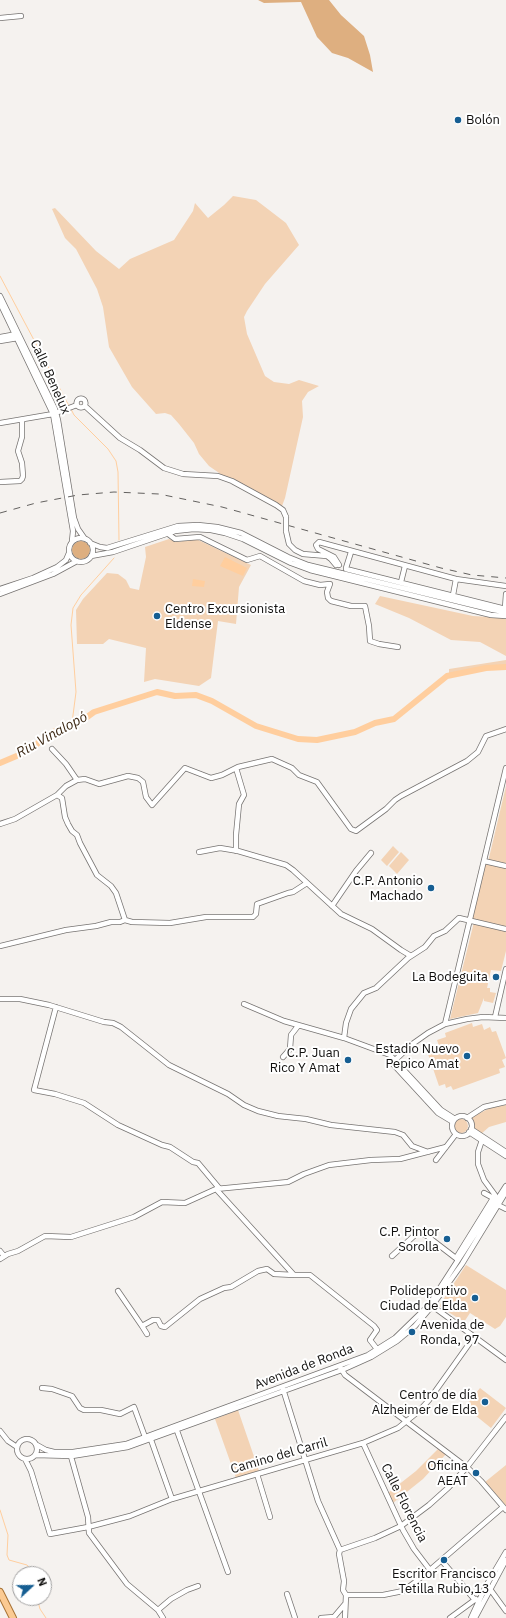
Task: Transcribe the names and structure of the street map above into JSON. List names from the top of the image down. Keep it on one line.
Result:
{"streets":{"street":["Calle Benelux","Avenida de Ronda","Camino del Carril","Calle Florencia"]},"crossings":[["Camino del Carril","Calle Florencia"]],"water":["Riu Vinalopó"],"places":["Bolón","Centro Excursionista Eldense","C.P. Antonio Machado","La Bodeguita","Estadio Nuevo Pepico Amat","C.P. Juan Rico Y Amat","C.P. Pintor Sorolla","Polideportivo Ciudad de Elda","Avenida de Ronda, 97","Centro de día Alzheimer de Elda","Oficina AEAT","Escritor Francisco Tetilla Rubio,13"],"north":"right"}
